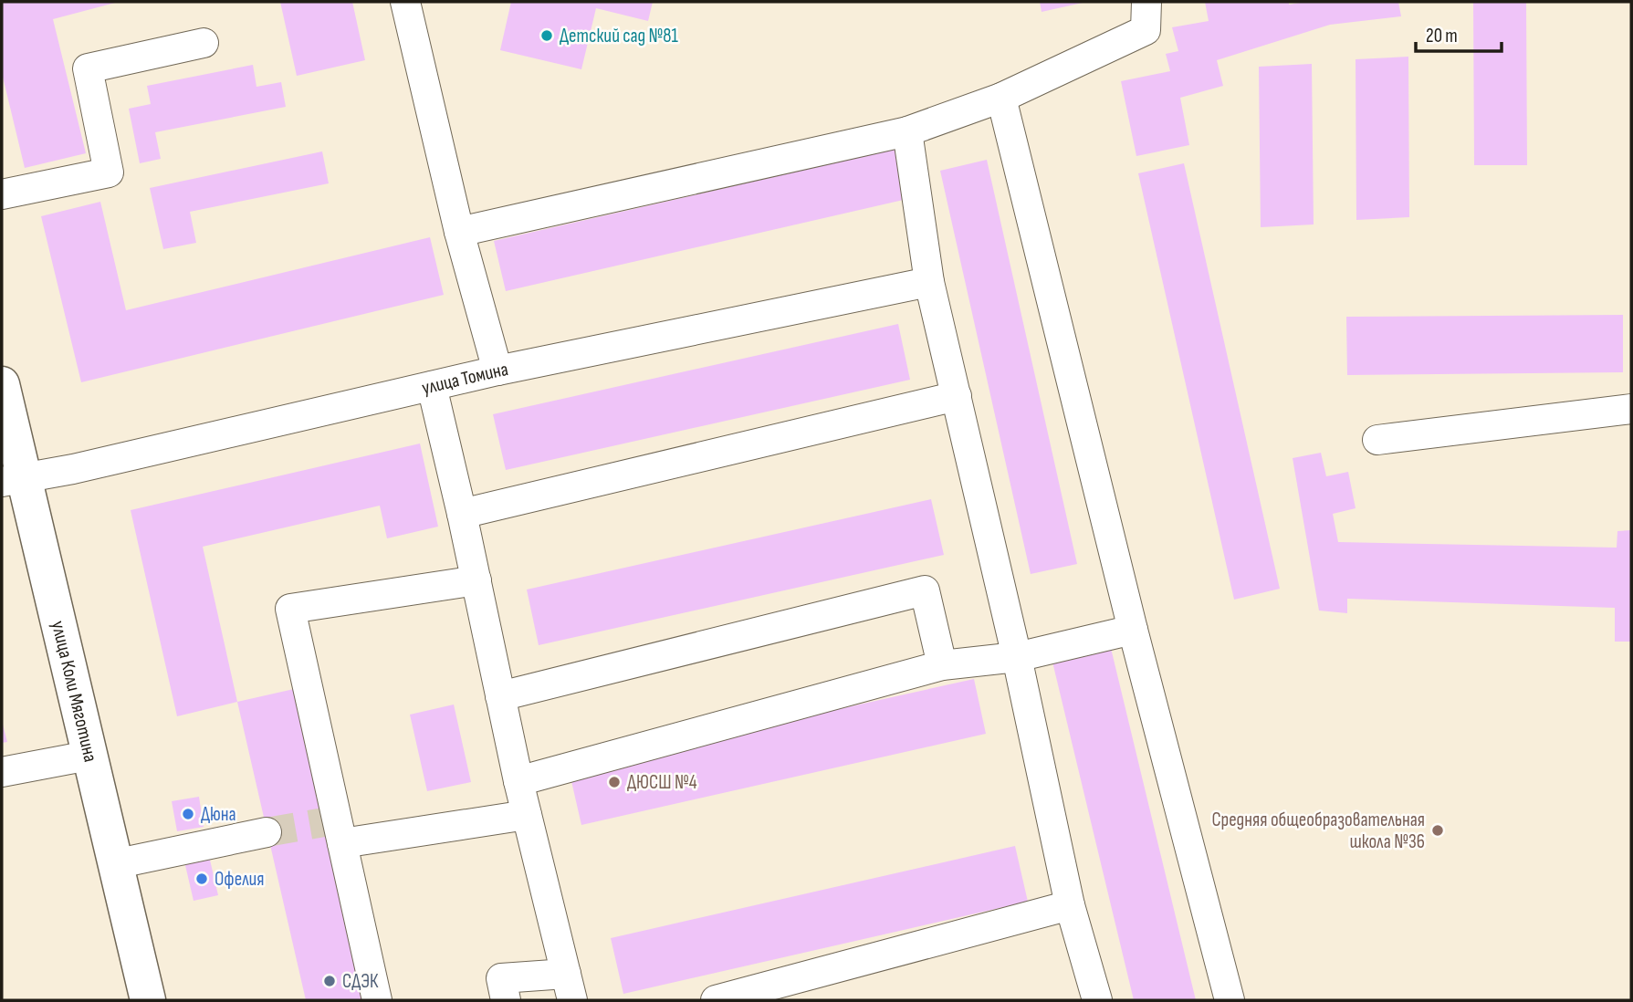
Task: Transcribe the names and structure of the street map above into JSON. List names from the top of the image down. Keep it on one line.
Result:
{"streets":{"main road":["улица Коли Мяготина"],"street":["улица Томина"]},"crossings":[["улица Томина","улица Коли Мяготина"]],"places":["Детский сад №81","ДЮСШ №4","Дюна","Средняя общеобразовательная школа №36","Офелия","СДЭК"],"scale_bar":"20 m"}
